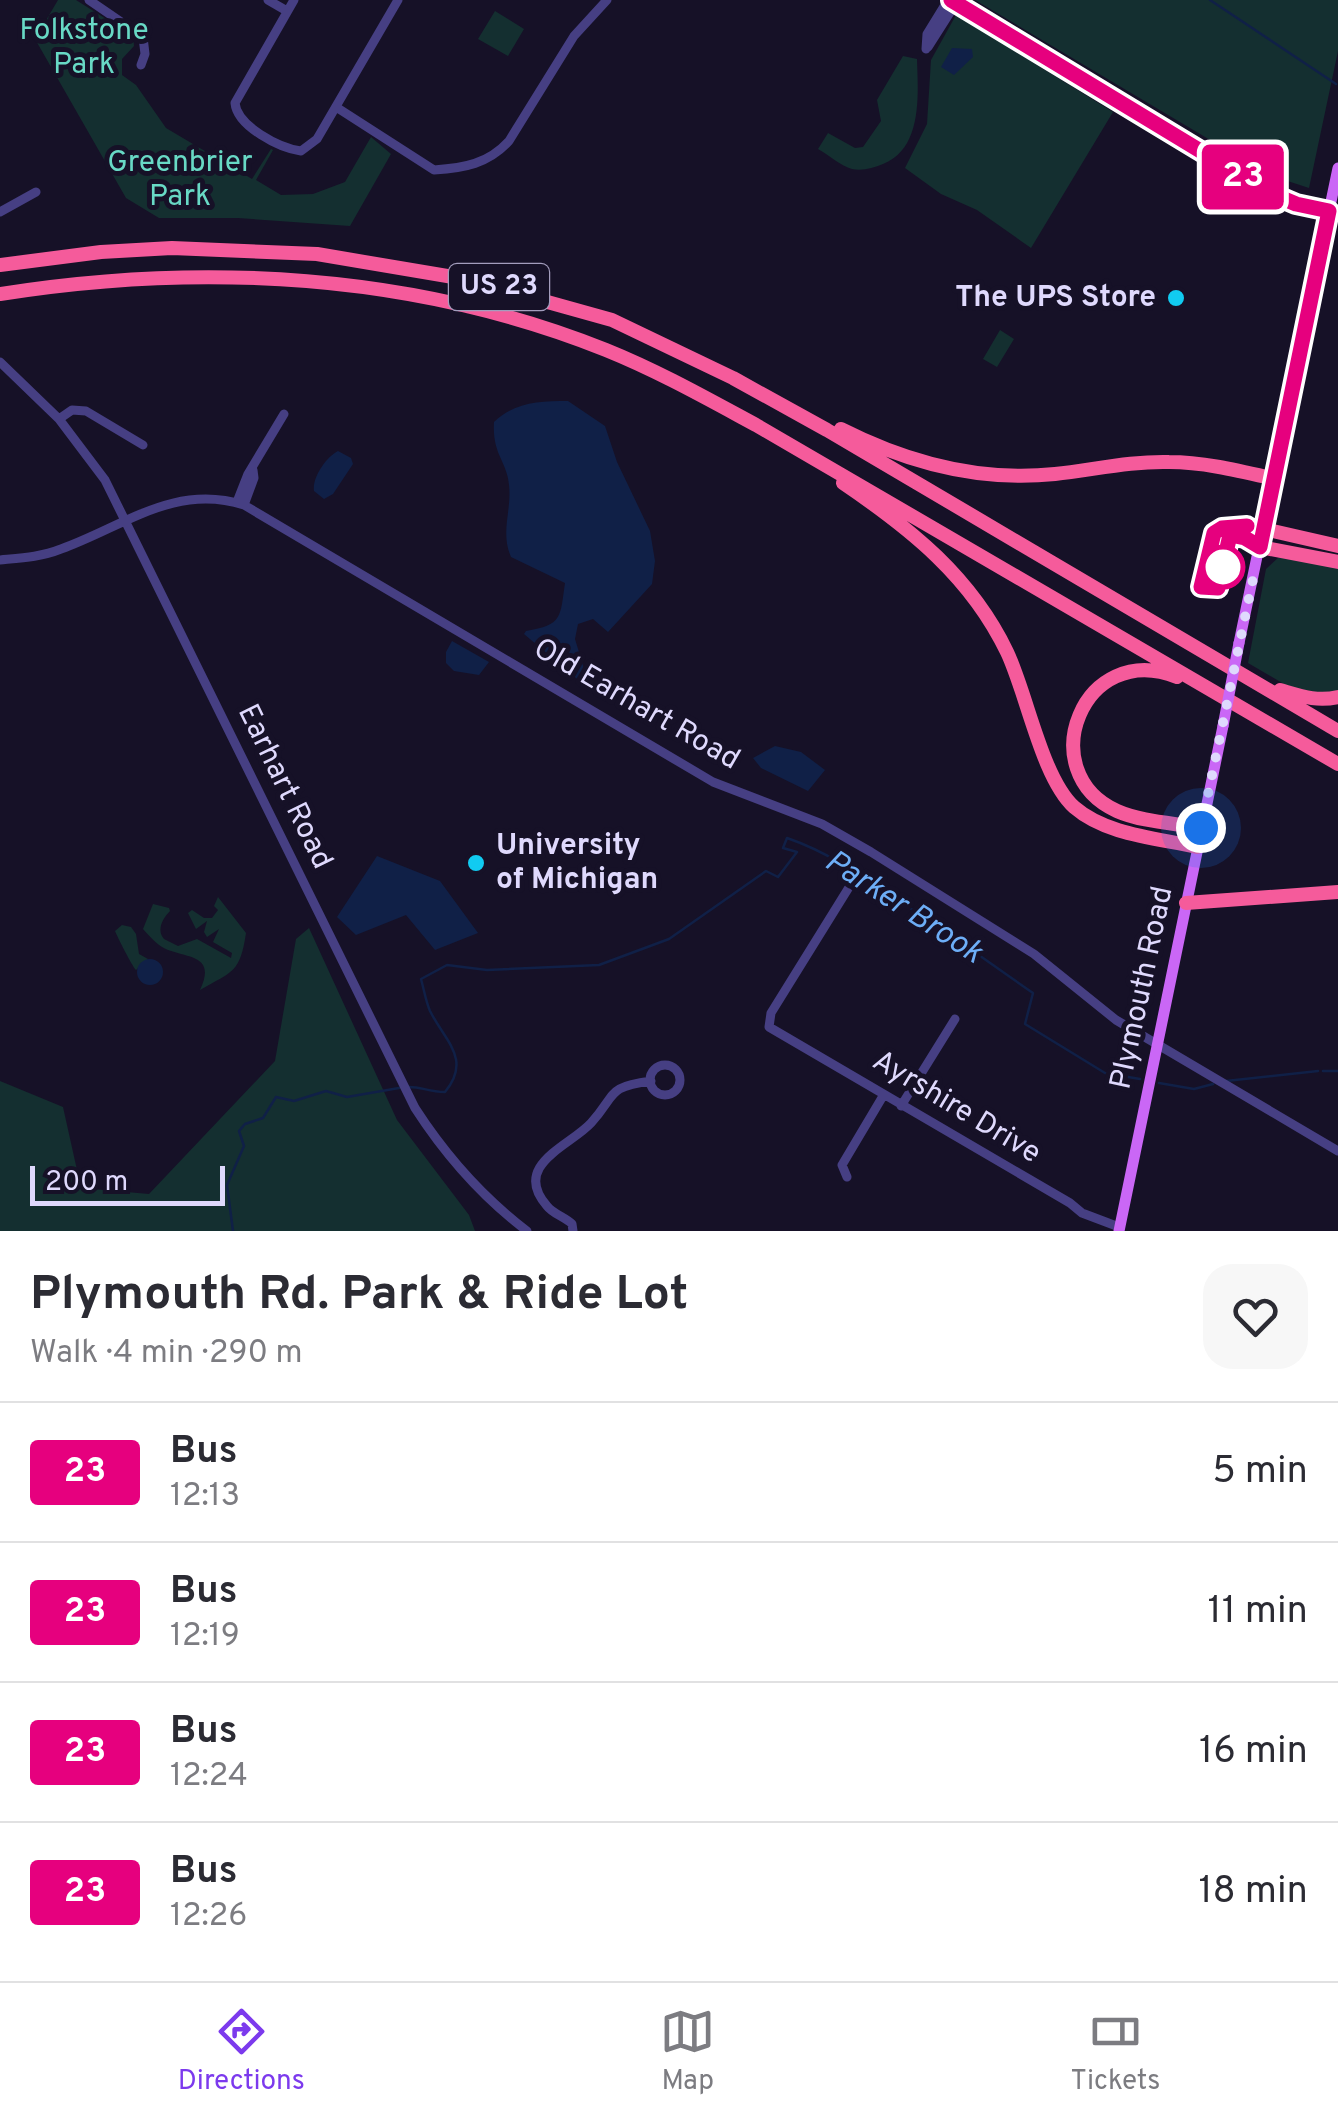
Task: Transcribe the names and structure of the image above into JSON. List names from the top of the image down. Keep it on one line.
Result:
{"streets":{"highway":["US 23"],"main road":["Plymouth Road"],"street":["Old Earhart Road","Earhart Road","Ayrshire Drive"]},"crossings":[["Old Earhart Road","Earhart Road"],["Old Earhart Road","Plymouth Road"],["Plymouth Road","Ayrshire Drive"]],"water":["Parker Brook"],"parks":["Folkstone Park","Greenbrier Park"],"places":["The UPS Store","University of Michigan"],"lines":["bus line 23"],"scale_bar":"200 m","page":{"on_map":"23","scale":"200 m","heading":["Plymouth Rd. Park & Ride Lot","Walk · 4 min · 290 m"],"list":[{"mark":"23","name":"Bus","note":"12:13","value":"5 min"},{"mark":"23","name":"Bus","note":"12:19","value":"11 min"},{"mark":"23","name":"Bus","note":"12:24","value":"16 min"},{"mark":"23","name":"Bus","note":"12:26","value":"18 min"}],"tabs":["Directions","Map","Tickets"]}}
